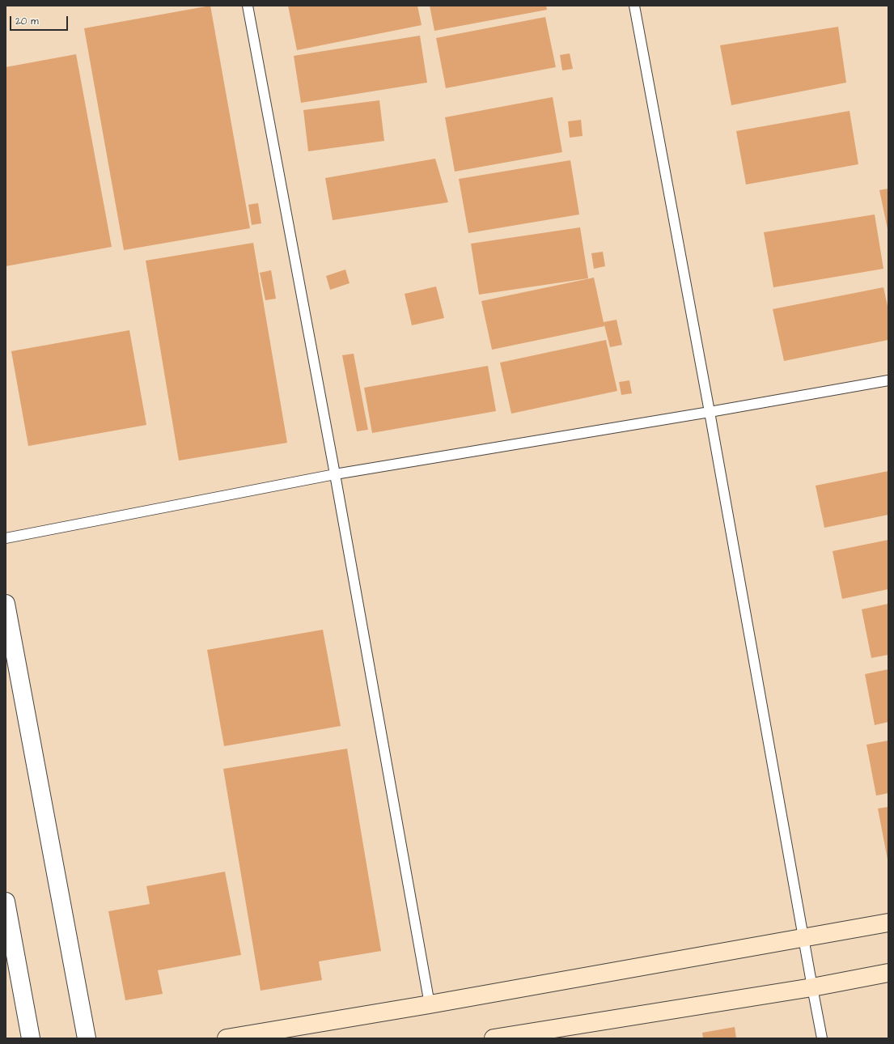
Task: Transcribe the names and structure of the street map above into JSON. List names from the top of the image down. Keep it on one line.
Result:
{"scale_bar":"20 m"}
